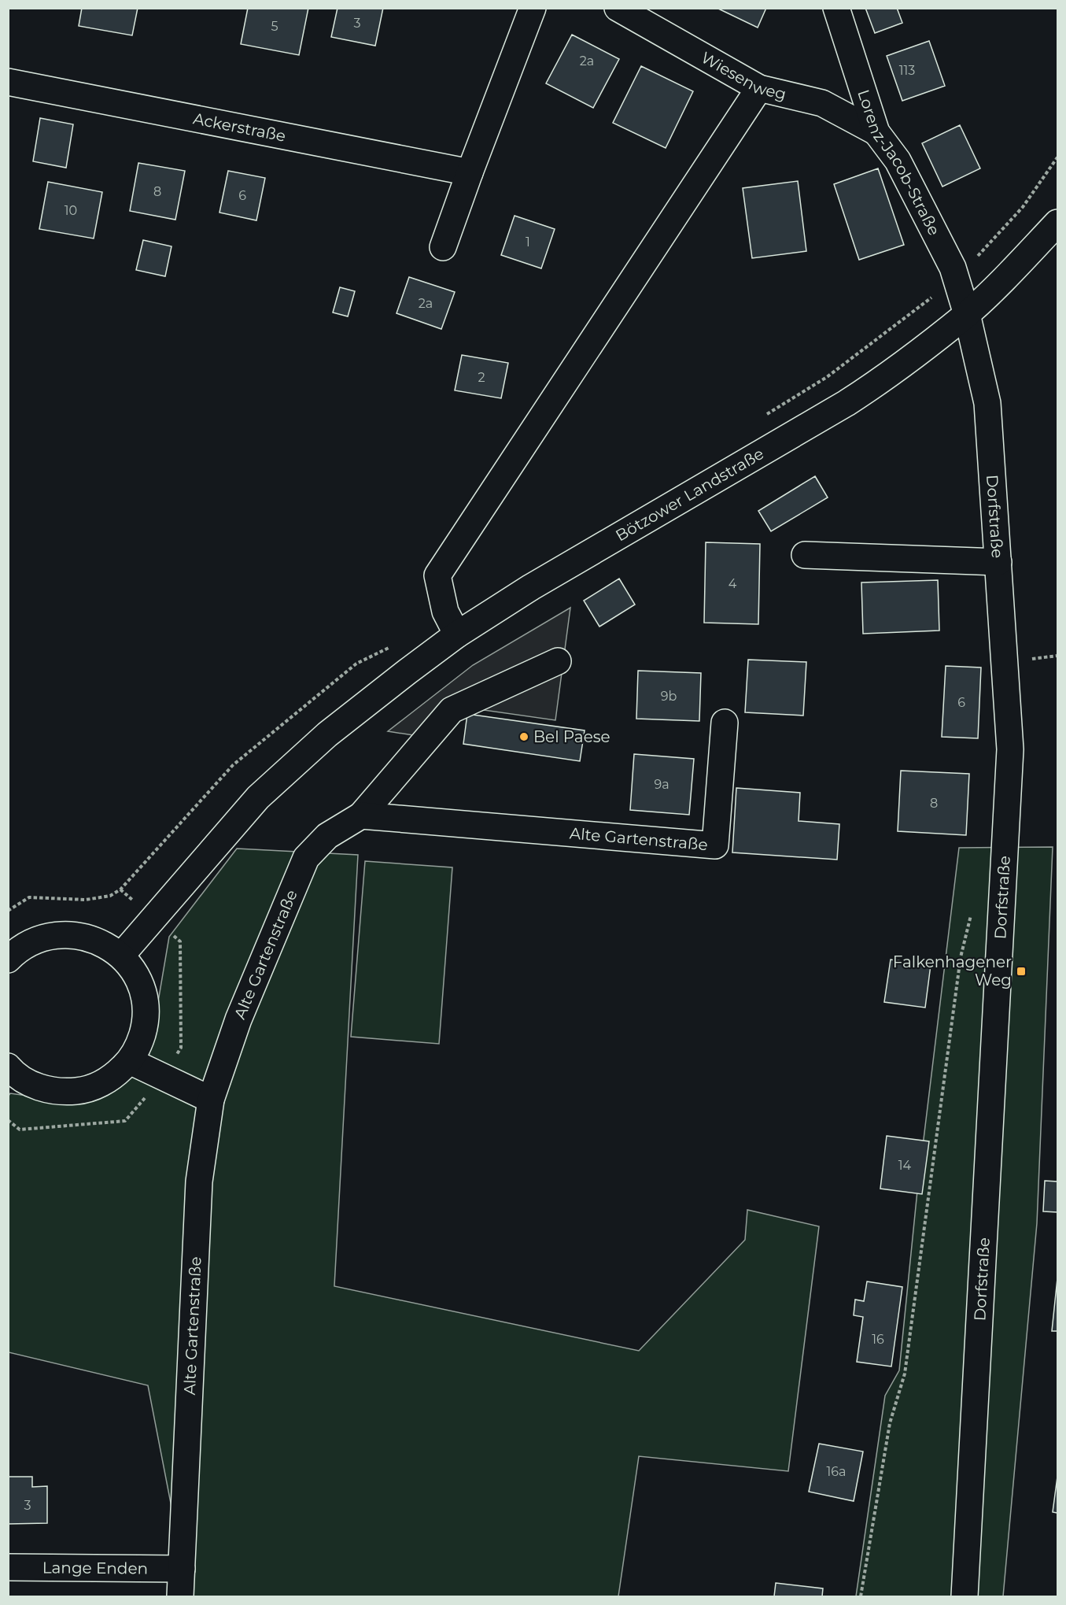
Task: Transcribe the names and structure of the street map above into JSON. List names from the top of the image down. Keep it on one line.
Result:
{"streets":{"street":["Wiesenweg","Ackerstraße","Lorenz-Jacob-Straße","Bötzower Landstraße","Dorfstraße","Alte Gartenstraße","Lange Enden"]},"crossings":[["Wiesenweg","Lorenz-Jacob-Straße"],["Lorenz-Jacob-Straße","Bötzower Landstraße"],["Lorenz-Jacob-Straße","Dorfstraße"],["Bötzower Landstraße","Dorfstraße"],["Alte Gartenstraße","Lange Enden"]],"places":{"other":["Bel Paese"],"transit":["Falkenhagener Weg"]},"house_numbers":["3","5","2a","113","8","6","10","1","2a","2","4","9b","6","9a","8","14","16","16a","3"]}
